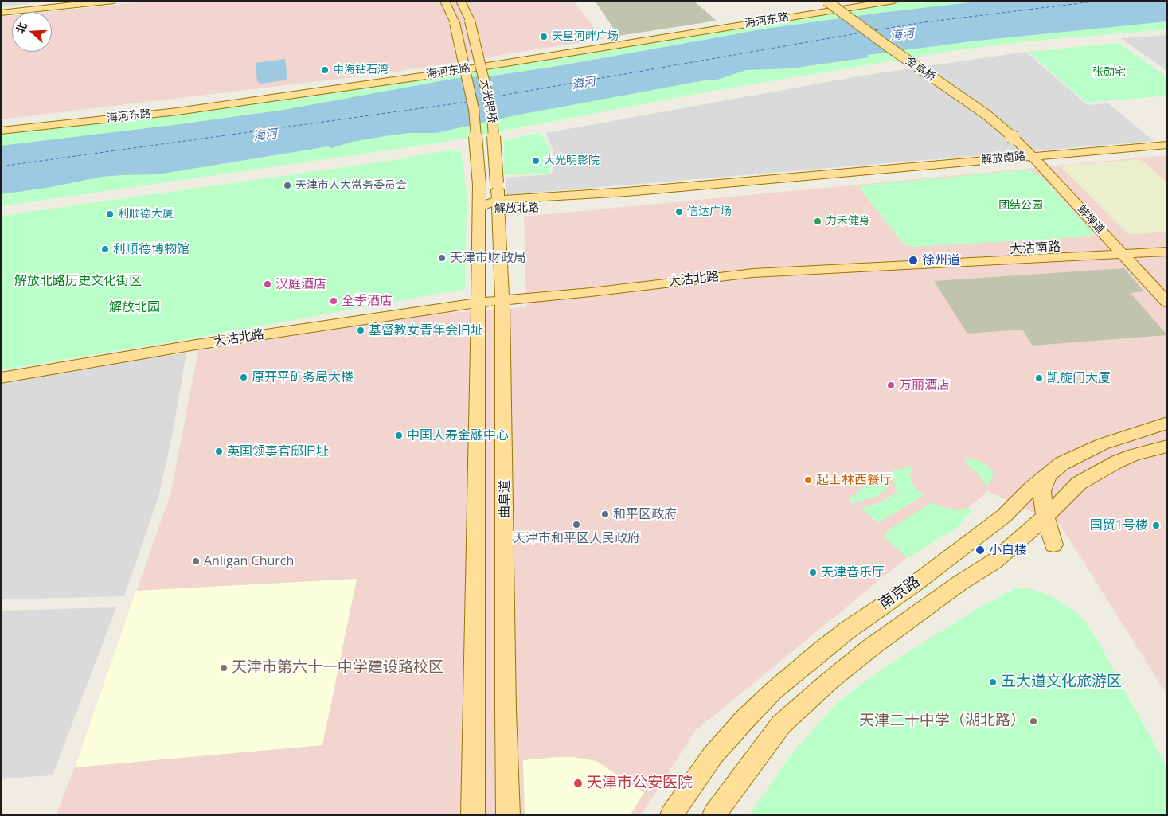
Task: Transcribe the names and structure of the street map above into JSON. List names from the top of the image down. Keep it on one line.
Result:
{"streets":{"main road":["海河东路","金阜桥","大光明桥","解放南路","解放北路","蚌埠道","大沽南路","大沽北路","曲阜道","南京路"]},"crossings":[["金阜桥","蚌埠道"],["大光明桥","解放北路"],["大光明桥","曲阜道"],["解放南路","解放北路"],["解放南路","蚌埠道"],["解放北路","曲阜道"],["蚌埠道","大沽南路"],["大沽南路","大沽北路"],["大沽北路","曲阜道"]],"water":["海河"],"parks":["张勋宅","团结公园","解放北路历史文化街区","解放北园"],"places":["天星河畔广场","中海钻石湾","大光明影院","天津市人大常务委员会","信达广场","利顺德大厦","力禾健身","利顺德博物馆","天津市财政局","徐州道","汉庭酒店","全季酒店","基督教女青年会旧址","原开平矿务局大楼","凯旋门大厦","万丽酒店","中国人寿金融中心","英国领事官邸旧址","起士林西餐厅","和平区政府","天津市和平区人民政府","国贸1号楼","小白楼","Anligan Church","天津音乐厅","天津市第六十一中学建设路校区","五大道文化旅游区","天津二十中学（湖北路）","天津市公安医院"],"north":"left"}
